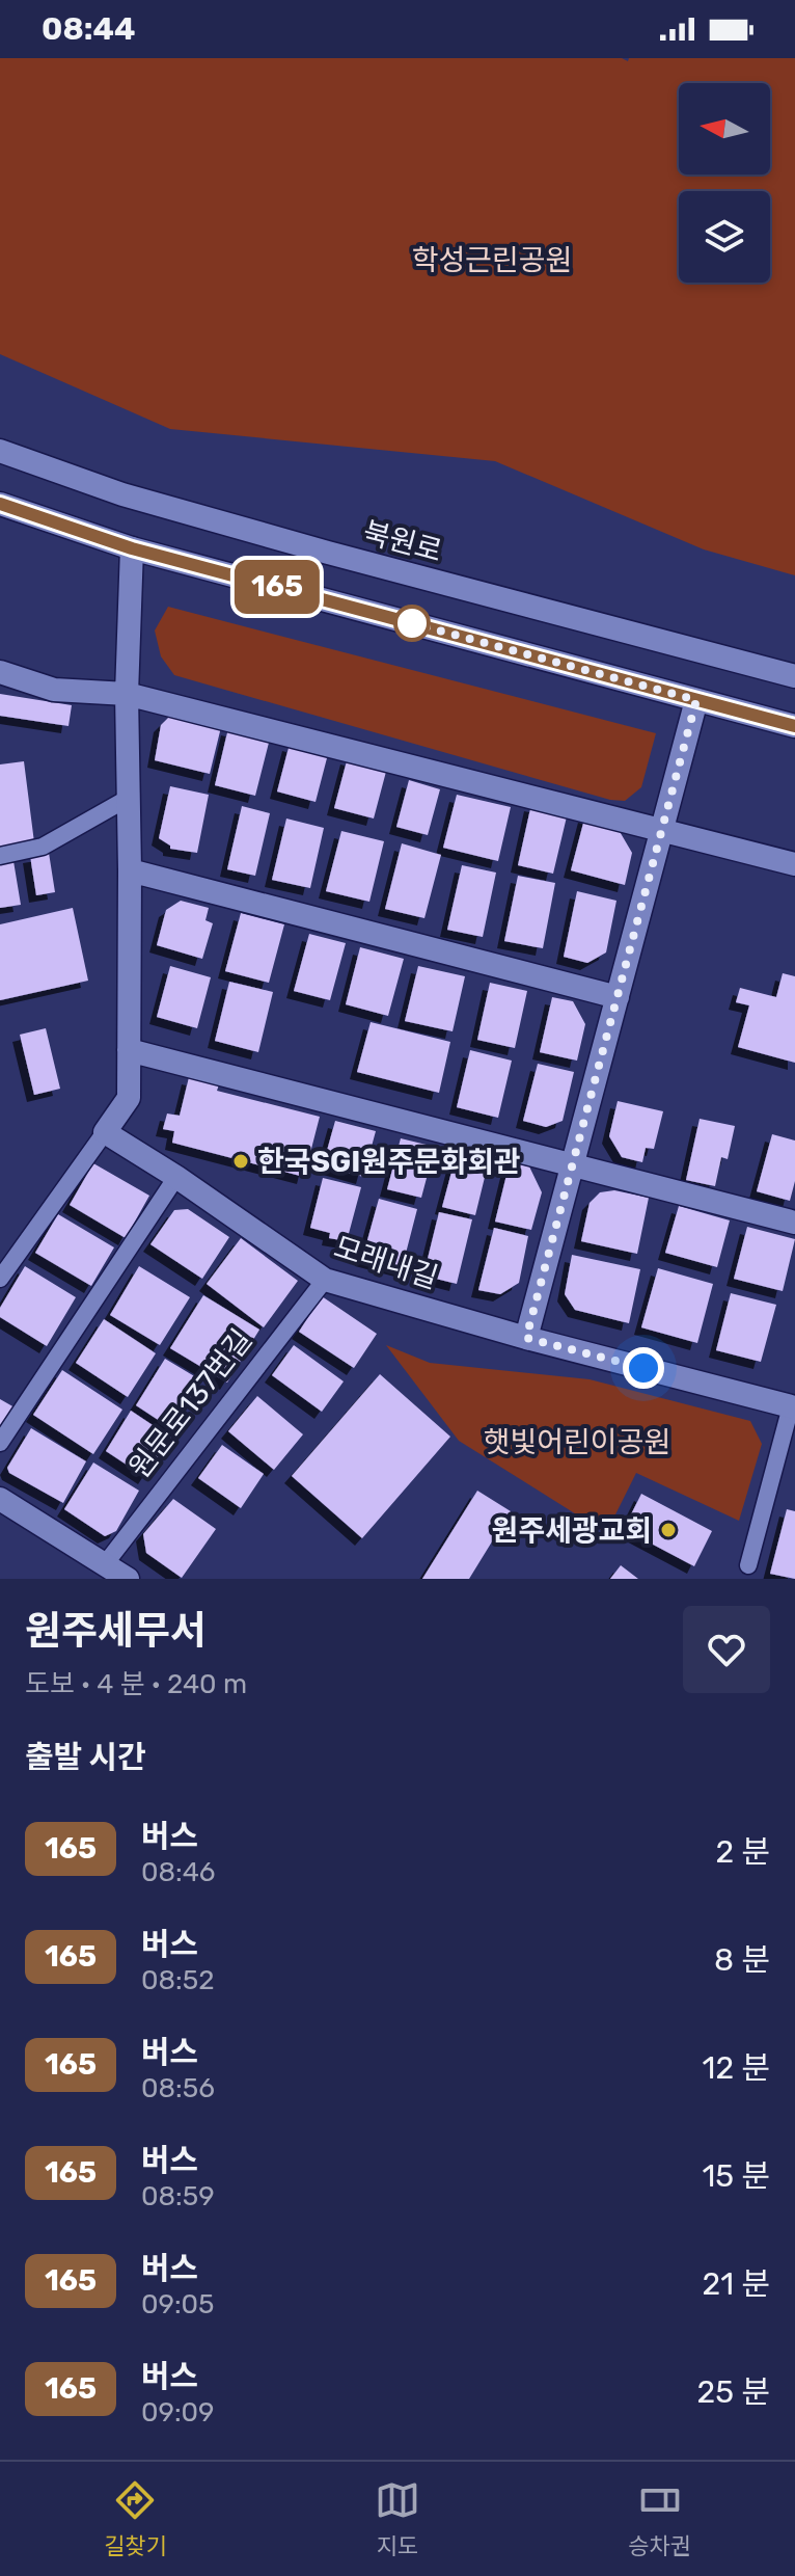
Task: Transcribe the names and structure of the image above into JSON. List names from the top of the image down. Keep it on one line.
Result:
{"streets":{"street":["북원로","모래내길"],"lane":["원문로137번길"]},"crossings":[["모래내길","원문로137번길"]],"parks":["학성근린공원","햇빛어린이공원"],"places":["한국SGI원주문화회관","원주세광교회"],"lines":["bus line 165"],"north":"left","page":{"status":"08:44","on_map":"165","heading":[["원주세무서","도보 · 4 분 · 240 m"],"출발 시간"],"list":[{"mark":"165","name":"버스","note":"08:46","value":"2 분"},{"mark":"165","name":"버스","note":"08:52","value":"8 분"},{"mark":"165","name":"버스","note":"08:56","value":"12 분"},{"mark":"165","name":"버스","note":"08:59","value":"15 분"},{"mark":"165","name":"버스","note":"09:05","value":"21 분"},{"mark":"165","name":"버스","note":"09:09","value":"25 분"}],"tabs":["길찾기","지도","승차권"]}}
